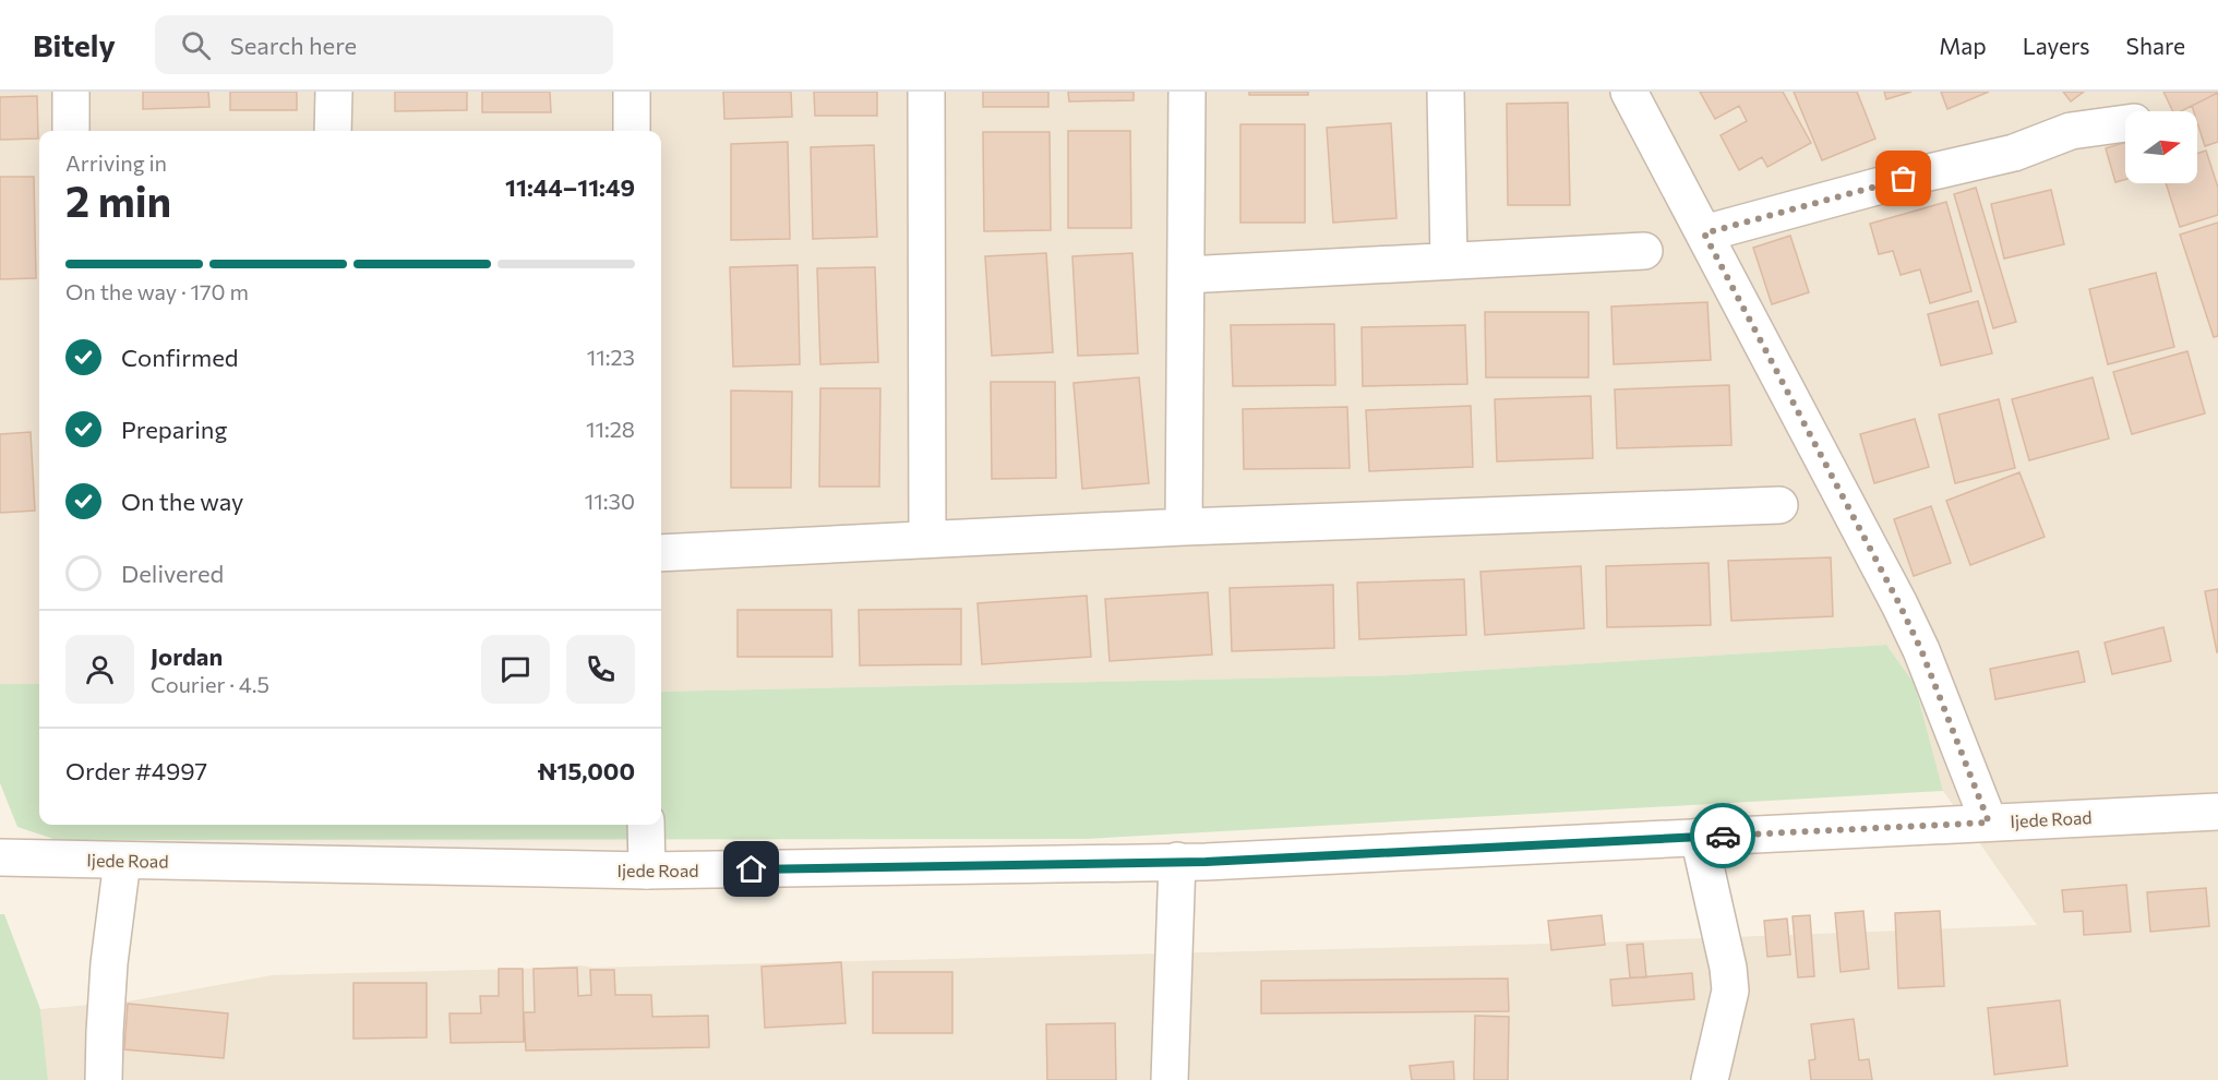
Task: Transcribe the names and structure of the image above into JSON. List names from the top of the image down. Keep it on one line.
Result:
{"streets":{"street":["Ijede Road"]},"north":"right","page":{"header":"Bitely","search":"Search here","nav":["Map","Layers","Share"],"heading":["2 min","Arriving in","11:44–11:49"],"panel":["Jordan","Courier · 4.5","Order #4997","₦15,000"],"bar":"On the way · 170 m","list":[["Confirmed","11:23"],["Preparing","11:28"],["On the way","11:30"],"Delivered"]}}
